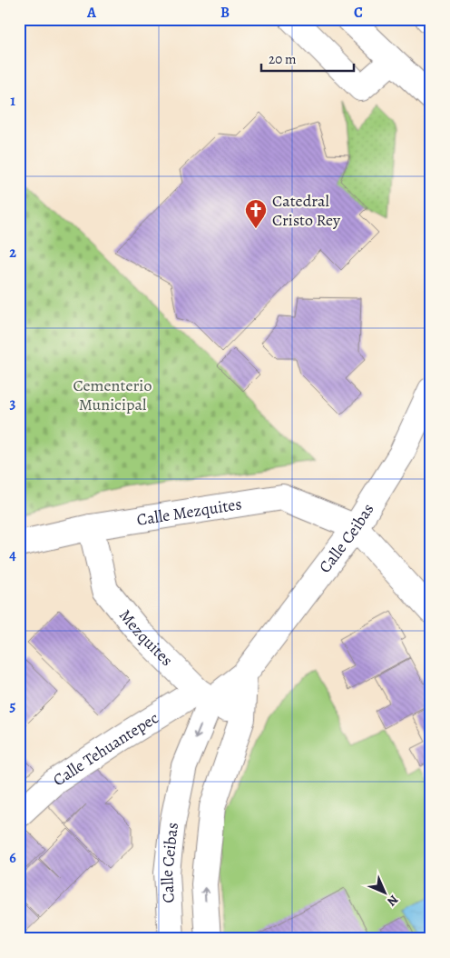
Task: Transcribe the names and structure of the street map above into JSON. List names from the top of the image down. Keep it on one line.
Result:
{"streets":{"street":["Calle Mezquites","Calle Ceibas","Mezquites","Calle Tehuantepec"]},"crossings":[["Calle Mezquites","Calle Ceibas"],["Calle Mezquites","Mezquites"],["Calle Ceibas","Mezquites"],["Calle Ceibas","Calle Tehuantepec"],["Mezquites","Calle Tehuantepec"]],"parks":["Cementerio Municipal"],"places":{"church":["Catedral Cristo Rey"]},"scale_bar":"20 m","north":"bottom right","grid":{"columns":["A","B","C"],"rows":["1","2","3","4","5","6"]}}
